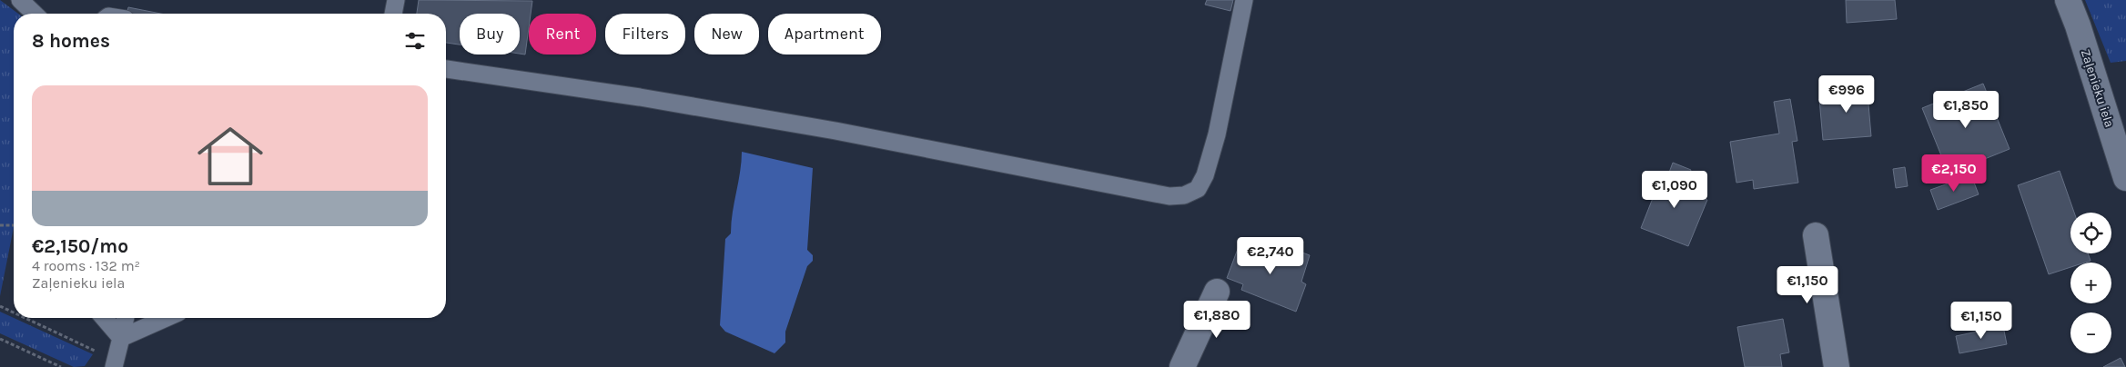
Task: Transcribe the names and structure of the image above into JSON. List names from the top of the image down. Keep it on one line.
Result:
{"streets":{"street":["Zaļenieku iela"]},"page":{"chip":["Buy","Rent","Filters","New","Apartment"],"heading":"8 homes","list":[{"name":"€2,150/mo","note":"4 rooms · 132 m² · Zaļenieku iela"}],"price":["€996","€1,850","€2,150","€1,090","€2,740","€1,150","€1,880","€1,150"],"map_buttons":["+","−"]}}
